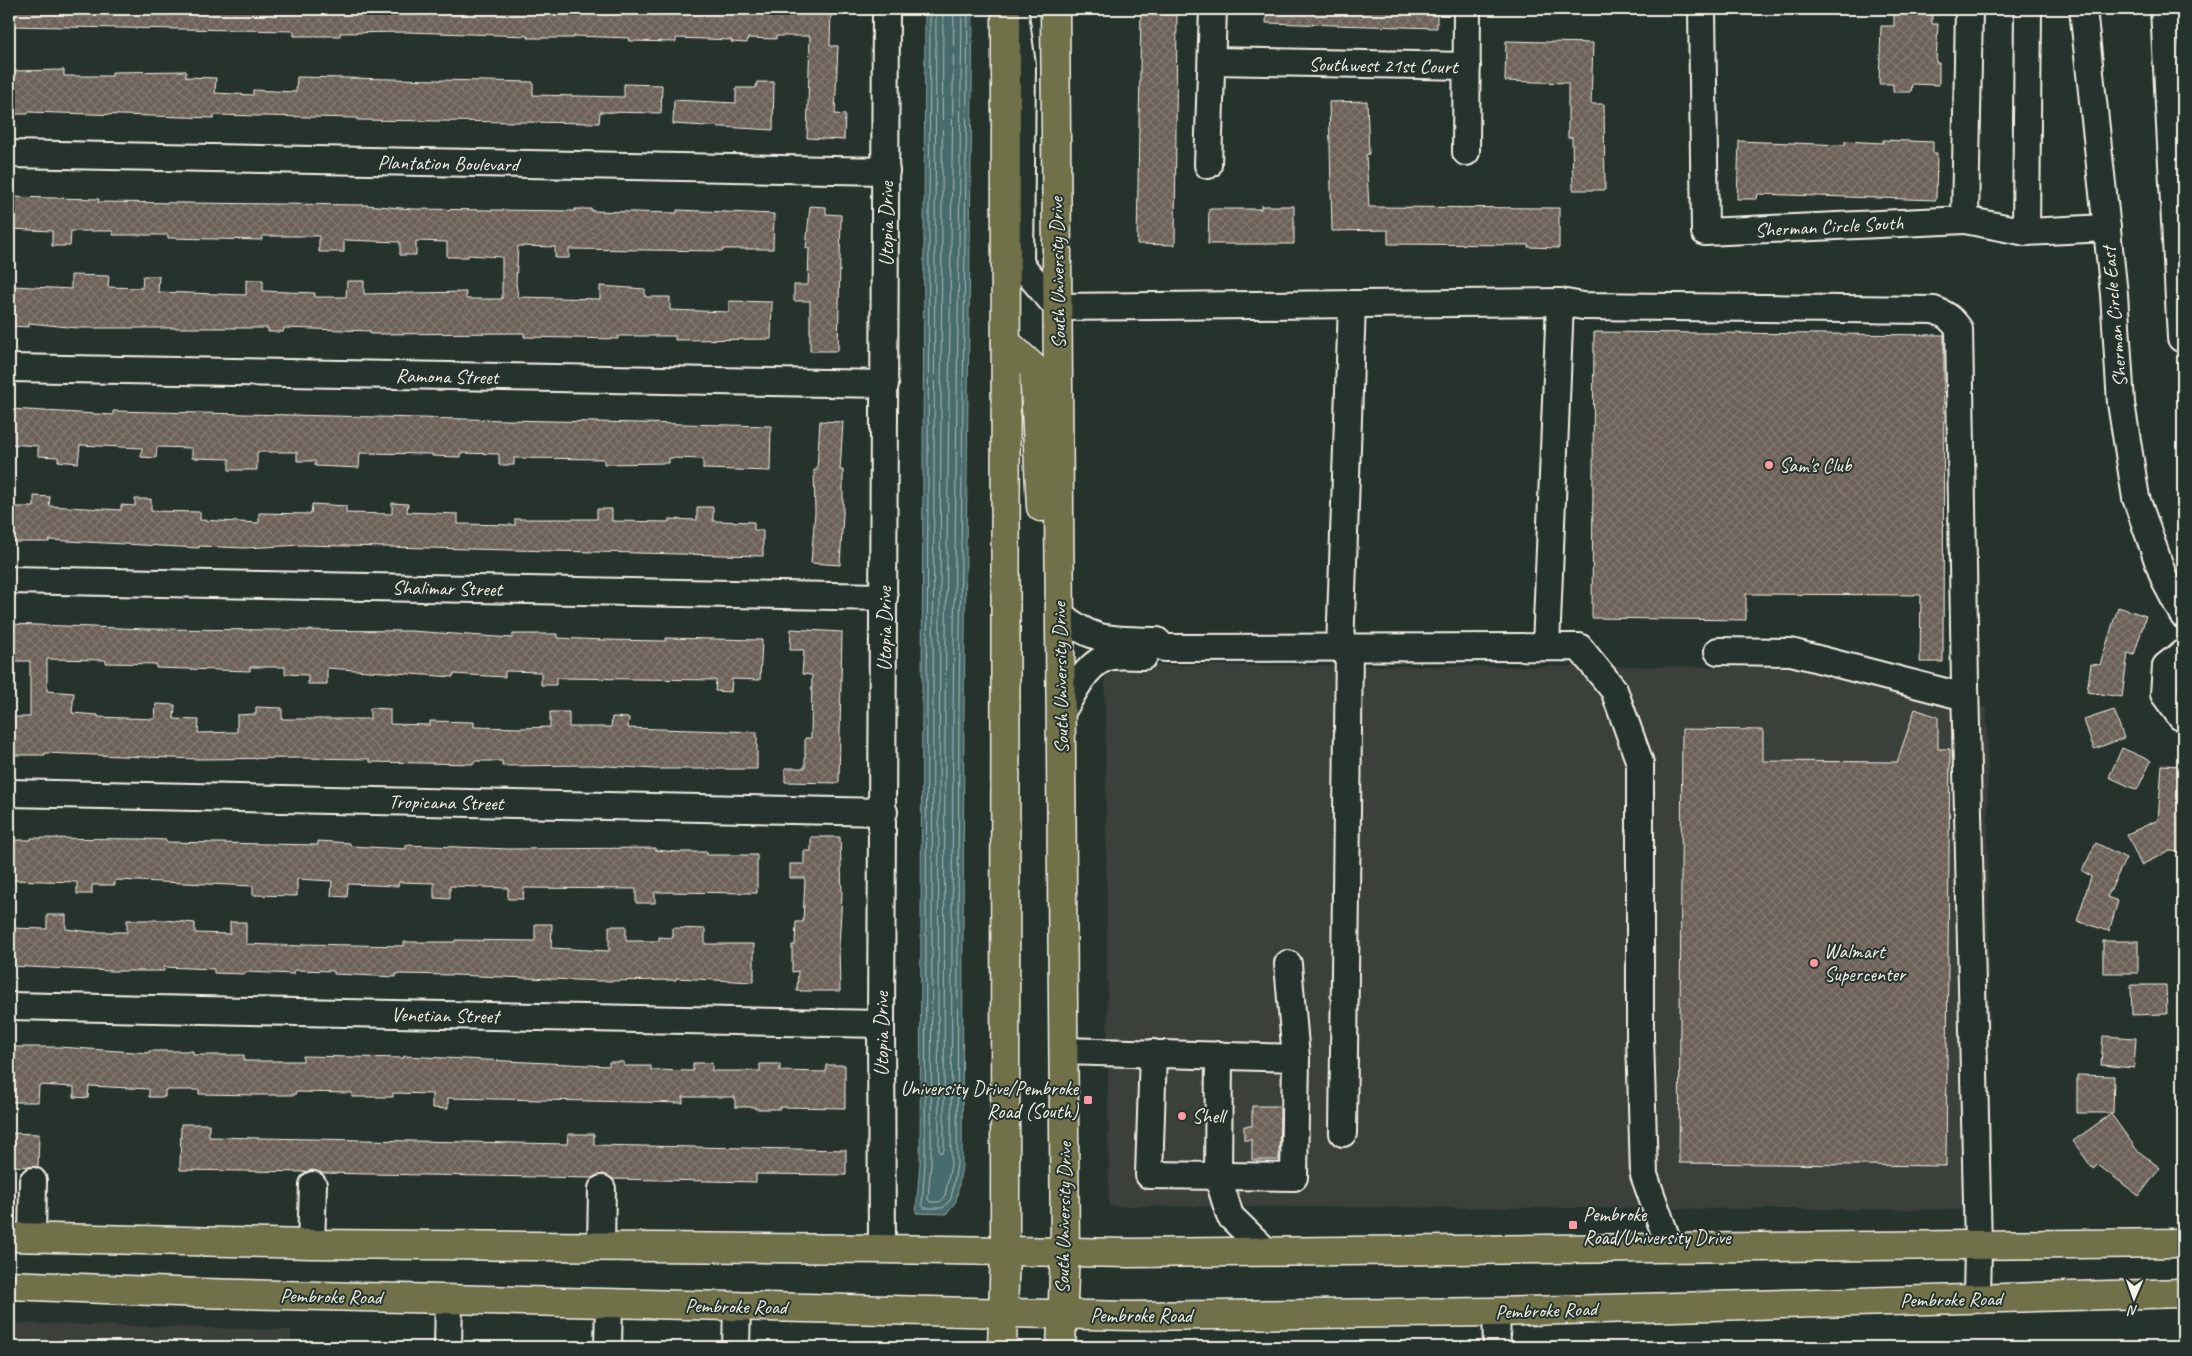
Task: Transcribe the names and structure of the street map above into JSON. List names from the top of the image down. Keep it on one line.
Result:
{"streets":{"main road":["South University Drive","Pembroke Road"],"street":["Southwest 21st Court","Plantation Boulevard","Utopia Drive","Sherman Circle South","Sherman Circle East","Ramona Street","Shalimar Street","Tropicana Street","Venetian Street"]},"crossings":[["Plantation Boulevard","Utopia Drive"],["Utopia Drive","Ramona Street"],["Utopia Drive","Shalimar Street"],["Utopia Drive","Tropicana Street"],["Utopia Drive","Venetian Street"],["South University Drive","Pembroke Road"]],"places":{"other":["Sam's Club","Walmart Supercenter","Shell"],"transit":["University Drive/Pembroke Road (South)","Pembroke Road/University Drive"]},"north":"bottom"}
